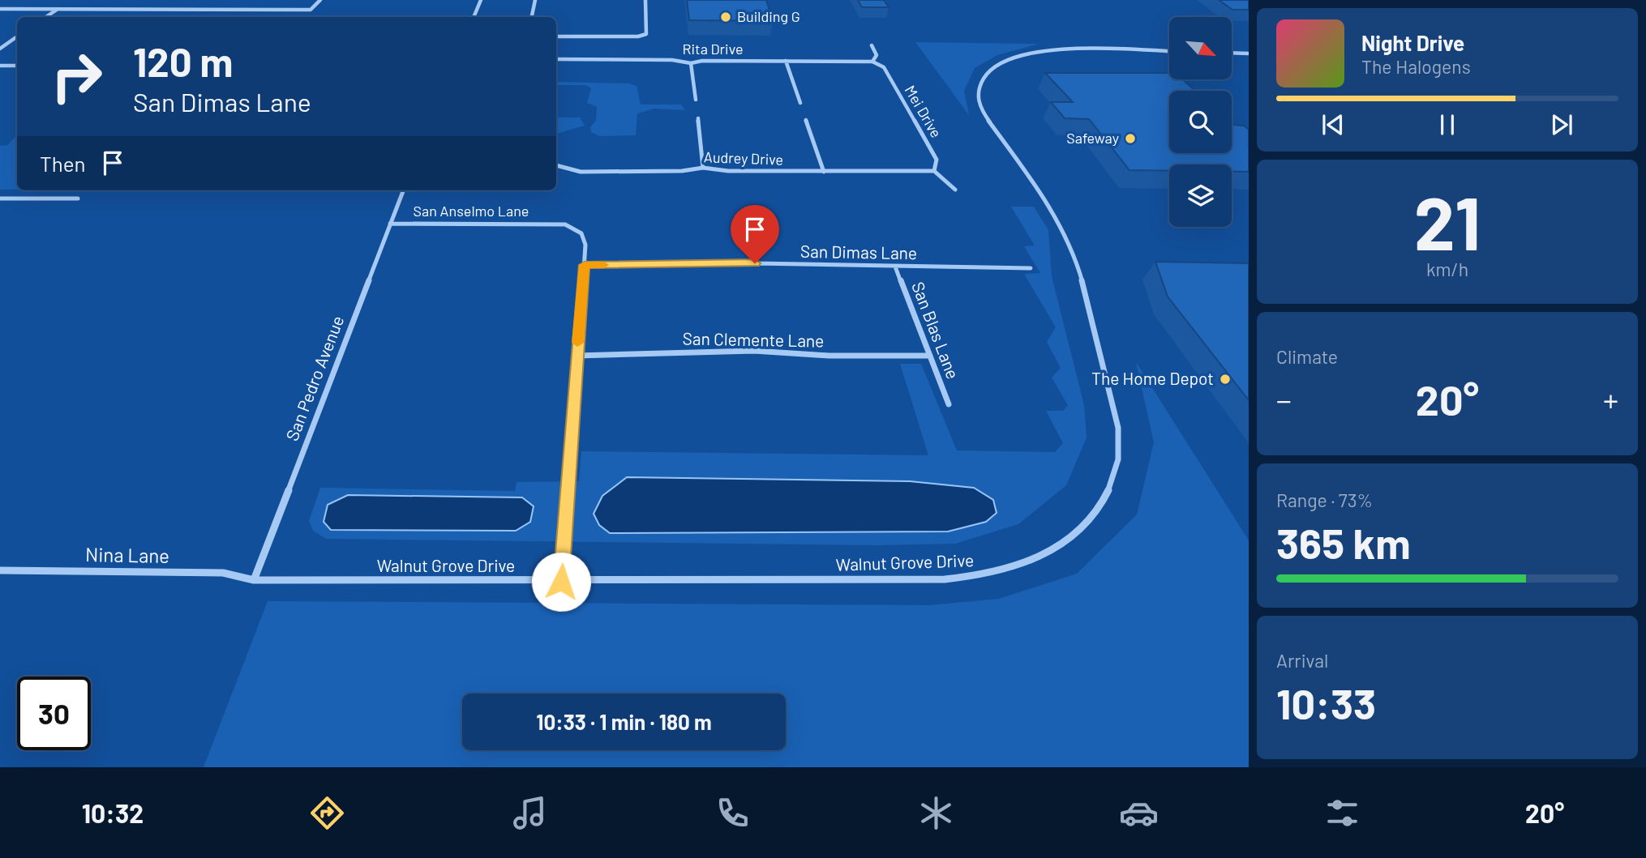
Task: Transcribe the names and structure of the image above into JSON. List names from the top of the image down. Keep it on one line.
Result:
{"streets":{"street":["Rita Drive","Mei Drive","Audrey Drive","San Anselmo Lane","San Dimas Lane","San Blas Lane","San Clemente Lane","San Pedro Avenue","Nina Lane","Walnut Grove Drive"]},"crossings":[["Rita Drive","Mei Drive"],["Mei Drive","Audrey Drive"],["San Anselmo Lane","San Dimas Lane"],["San Anselmo Lane","San Pedro Avenue"],["San Dimas Lane","San Blas Lane"],["San Blas Lane","San Clemente Lane"],["San Pedro Avenue","Nina Lane"],["San Pedro Avenue","Walnut Grove Drive"],["Nina Lane","Walnut Grove Drive"]],"places":["Building G","Safeway","The Home Depot"],"north":"bottom right","page":{"turn":["120 m","San Dimas Lane"],"song":["Night Drive","The Halogens"],"then":"Then","tile":[["21","km/h"],"Climate",["Range · 73%","365 km"],["Arrival","10:33"]],"heat":["−","20°","+"],"limit":"30","trip":"10:33 · 1 min · 180 m","tabs":["10:32","20°"]}}
